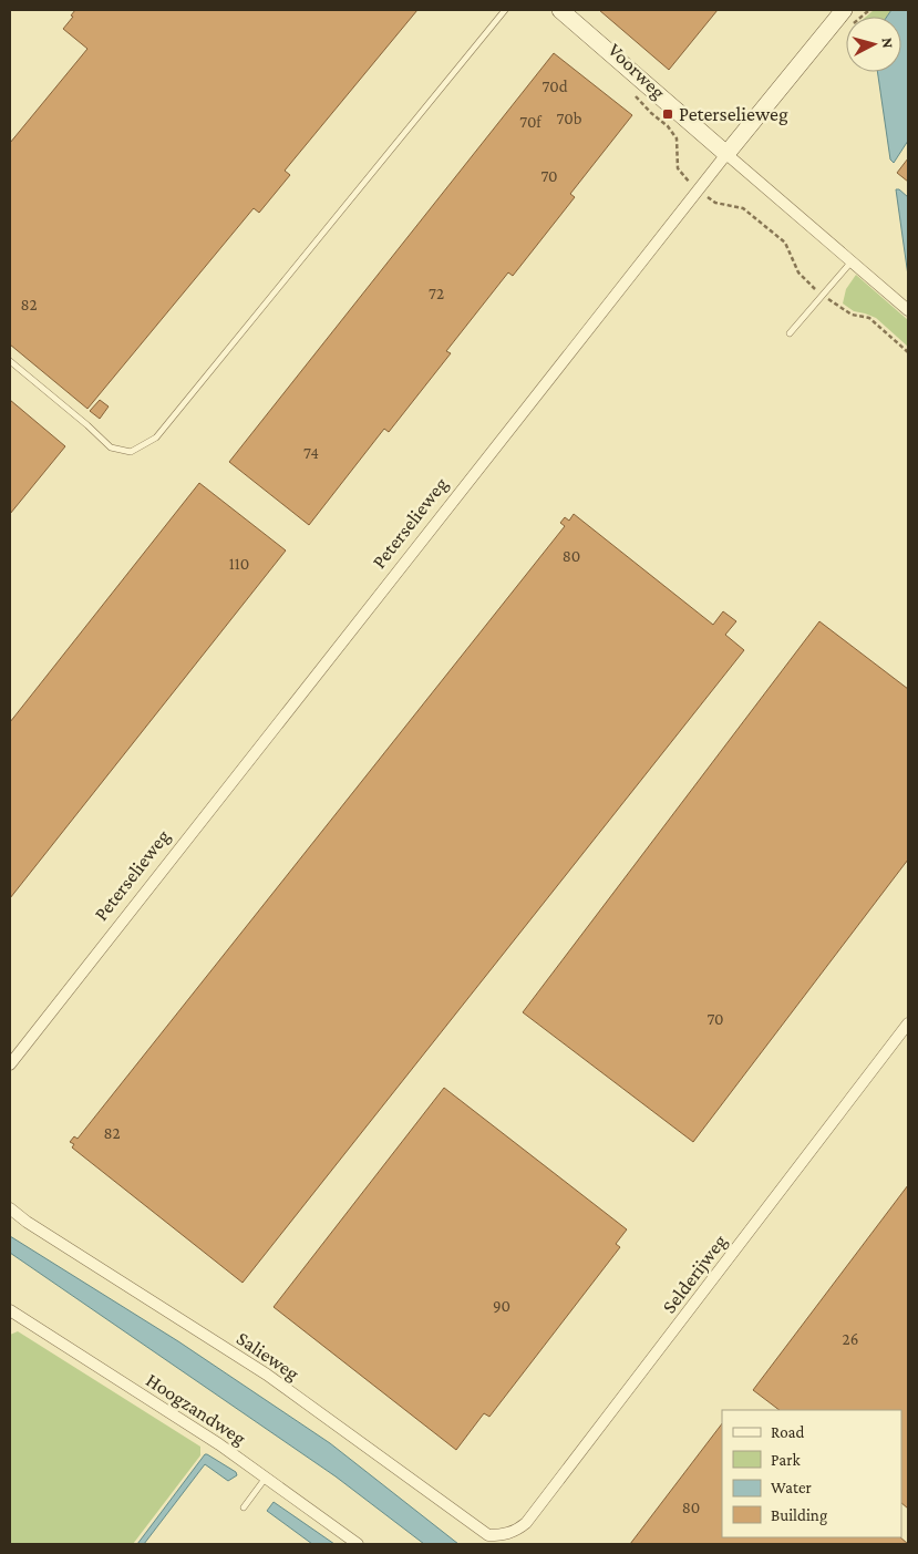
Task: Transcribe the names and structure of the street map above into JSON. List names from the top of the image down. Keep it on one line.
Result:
{"streets":{"street":["Voorweg","Peterselieweg","Selderijweg","Salieweg","Hoogzandweg"]},"crossings":[["Voorweg","Peterselieweg"],["Selderijweg","Salieweg"]],"places":{"transit":["Peterselieweg"]},"house_numbers":["70d","70b","70f","70","72","82","74","80","110","70","82","90","26","80"],"legend":["Road","Park","Water","Building"],"north":"right"}
